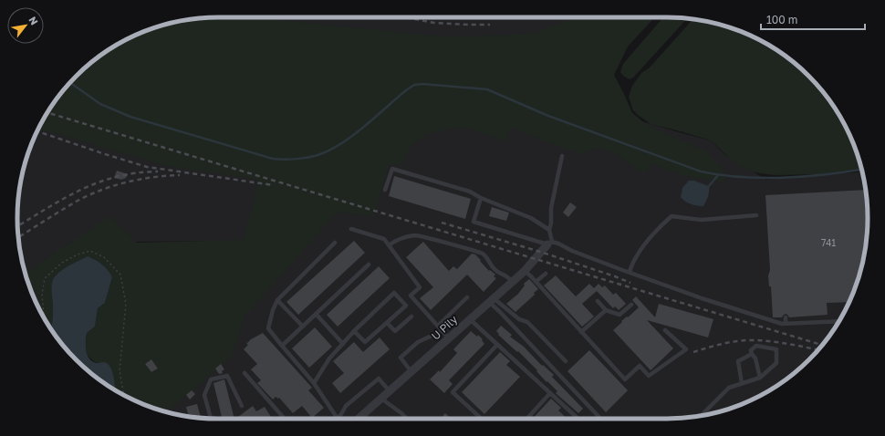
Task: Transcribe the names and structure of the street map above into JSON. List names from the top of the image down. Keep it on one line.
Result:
{"streets":{"street":["U Pily"]},"house_numbers":["741"],"scale_bar":"100 m","north":"top right"}
